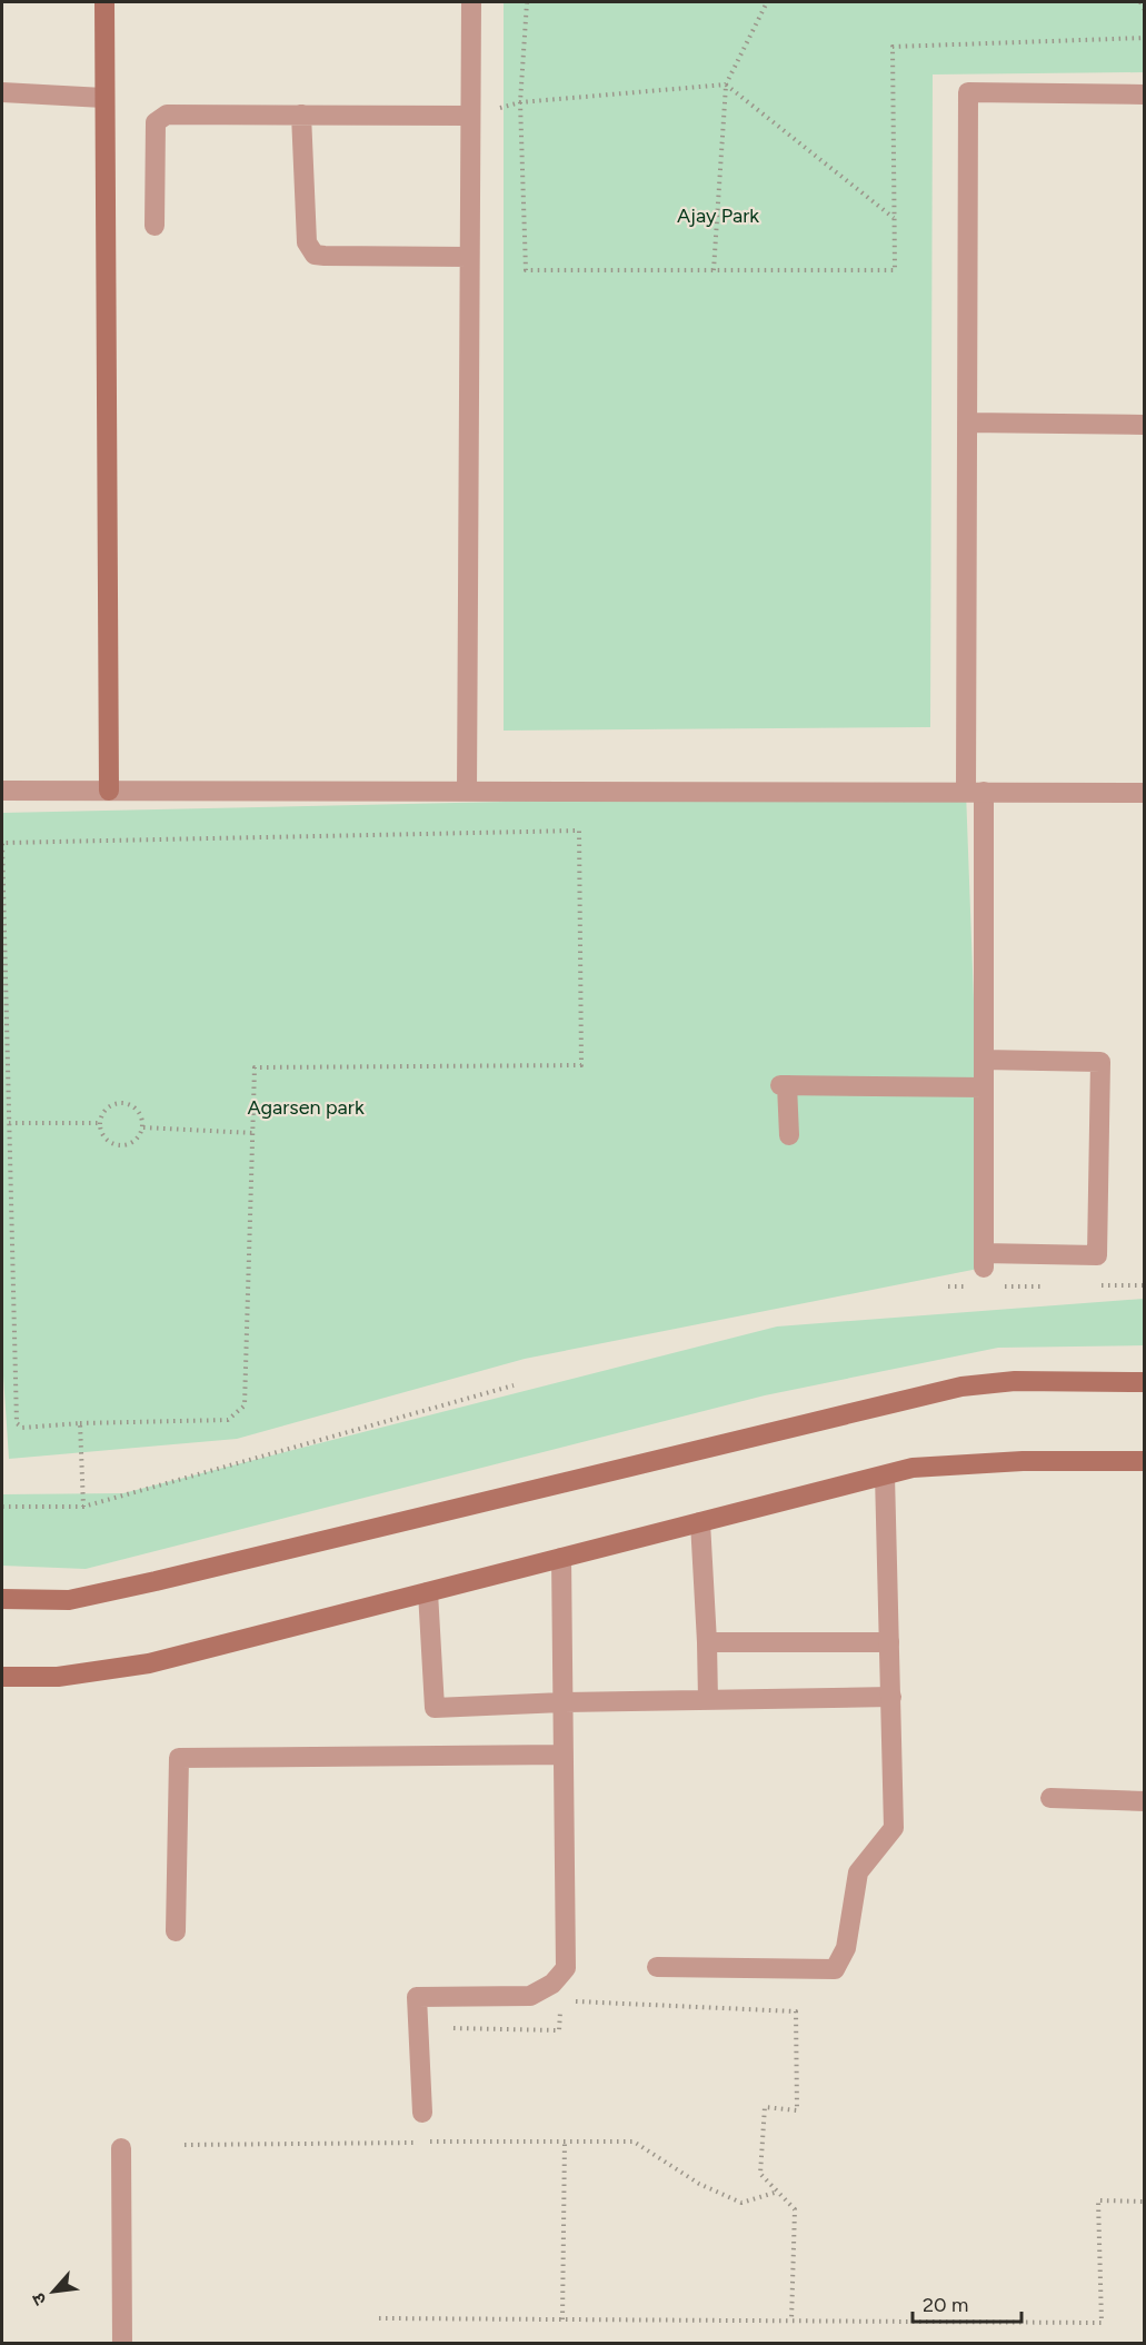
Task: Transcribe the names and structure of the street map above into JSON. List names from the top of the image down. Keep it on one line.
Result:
{"parks":["Ajay Park","Agarsen park"],"scale_bar":"20 m","north":"bottom left"}
